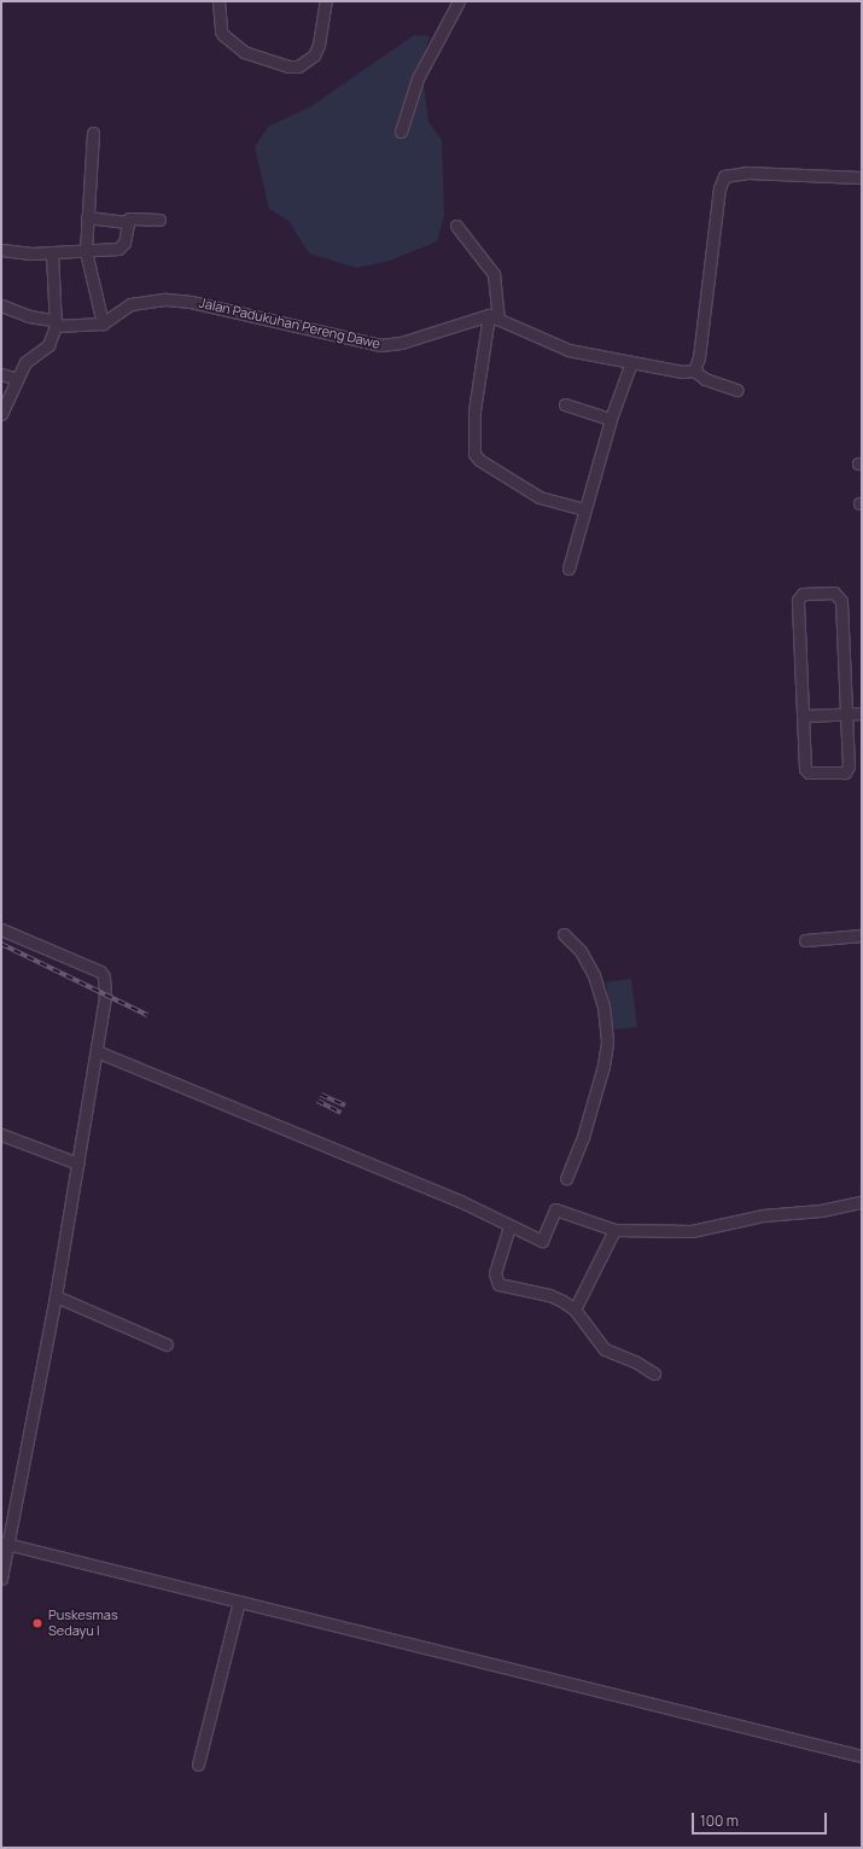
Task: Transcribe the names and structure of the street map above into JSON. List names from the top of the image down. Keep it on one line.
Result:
{"streets":{"street":["Jalan Padukuhan Pereng Dawe"]},"places":["Puskesmas Sedayu I"],"scale_bar":"100 m"}
